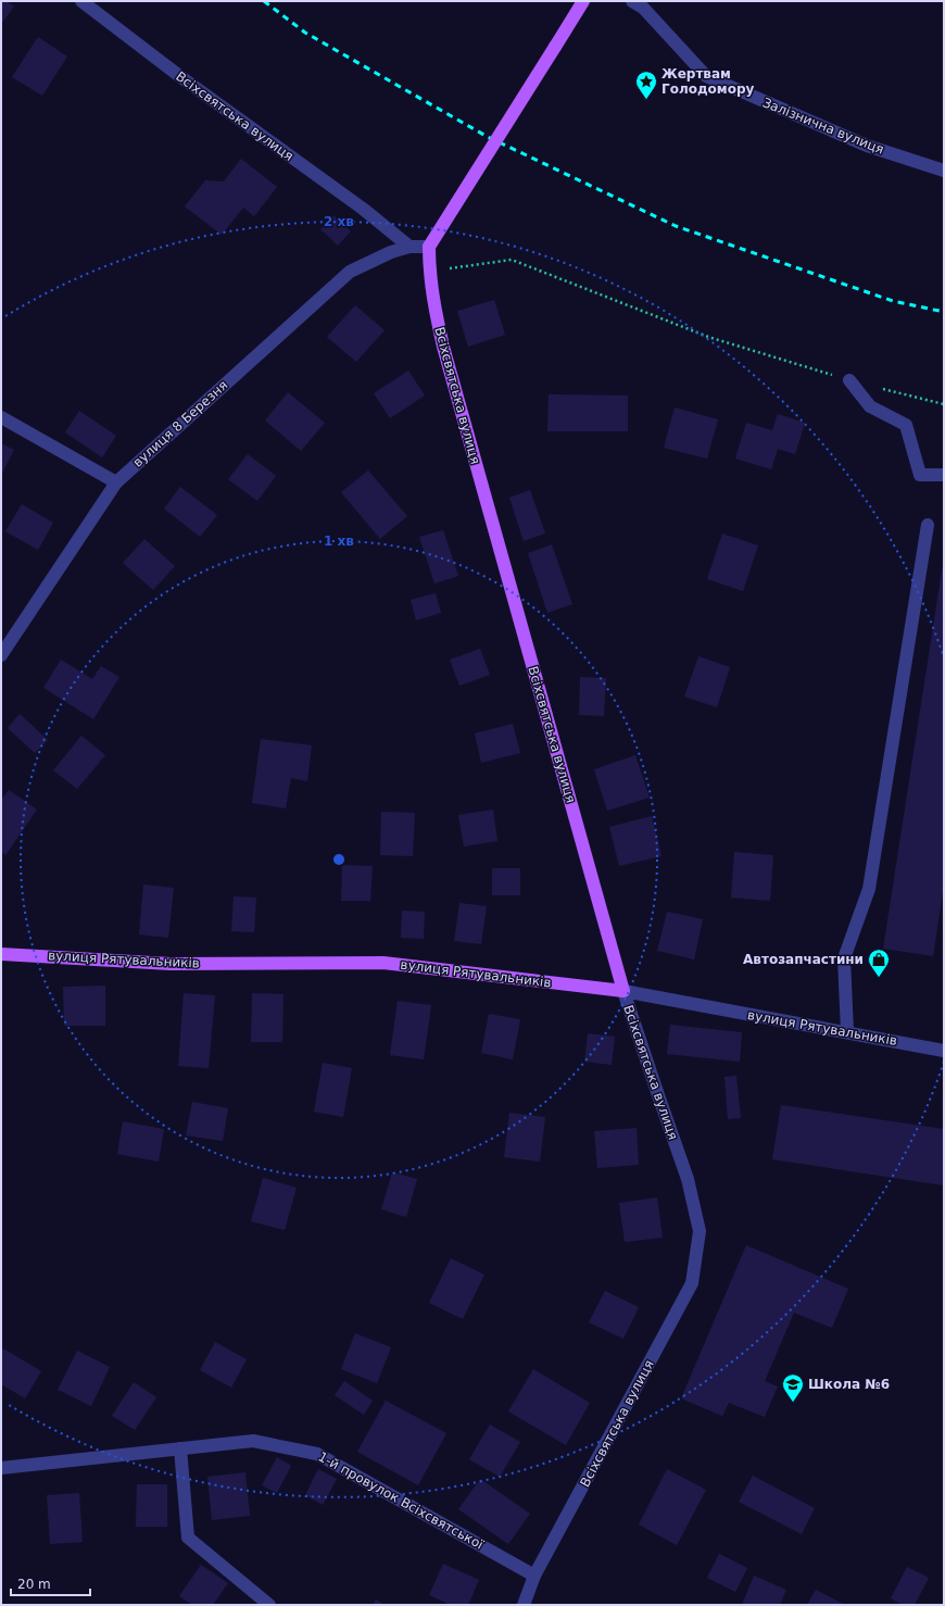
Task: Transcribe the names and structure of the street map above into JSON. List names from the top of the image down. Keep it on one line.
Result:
{"streets":{"main road":["Всіхсвятська вулиця","вулиця Рятувальників"],"street":["Залізнична вулиця","вулиця 8 Березня","1-й провулок Всіхсвятської"]},"crossings":[["Всіхсвятська вулиця","вулиця 8 Березня"],["Всіхсвятська вулиця","вулиця Рятувальників"],["Всіхсвятська вулиця","1-й провулок Всіхсвятської"]],"places":{"place":["Жертвам Голодомору"],"shop":["Автозапчастини"],"school or university":["Школа №6"]},"scale_bar":"20 m","rings":["2 хв","1 хв"]}
